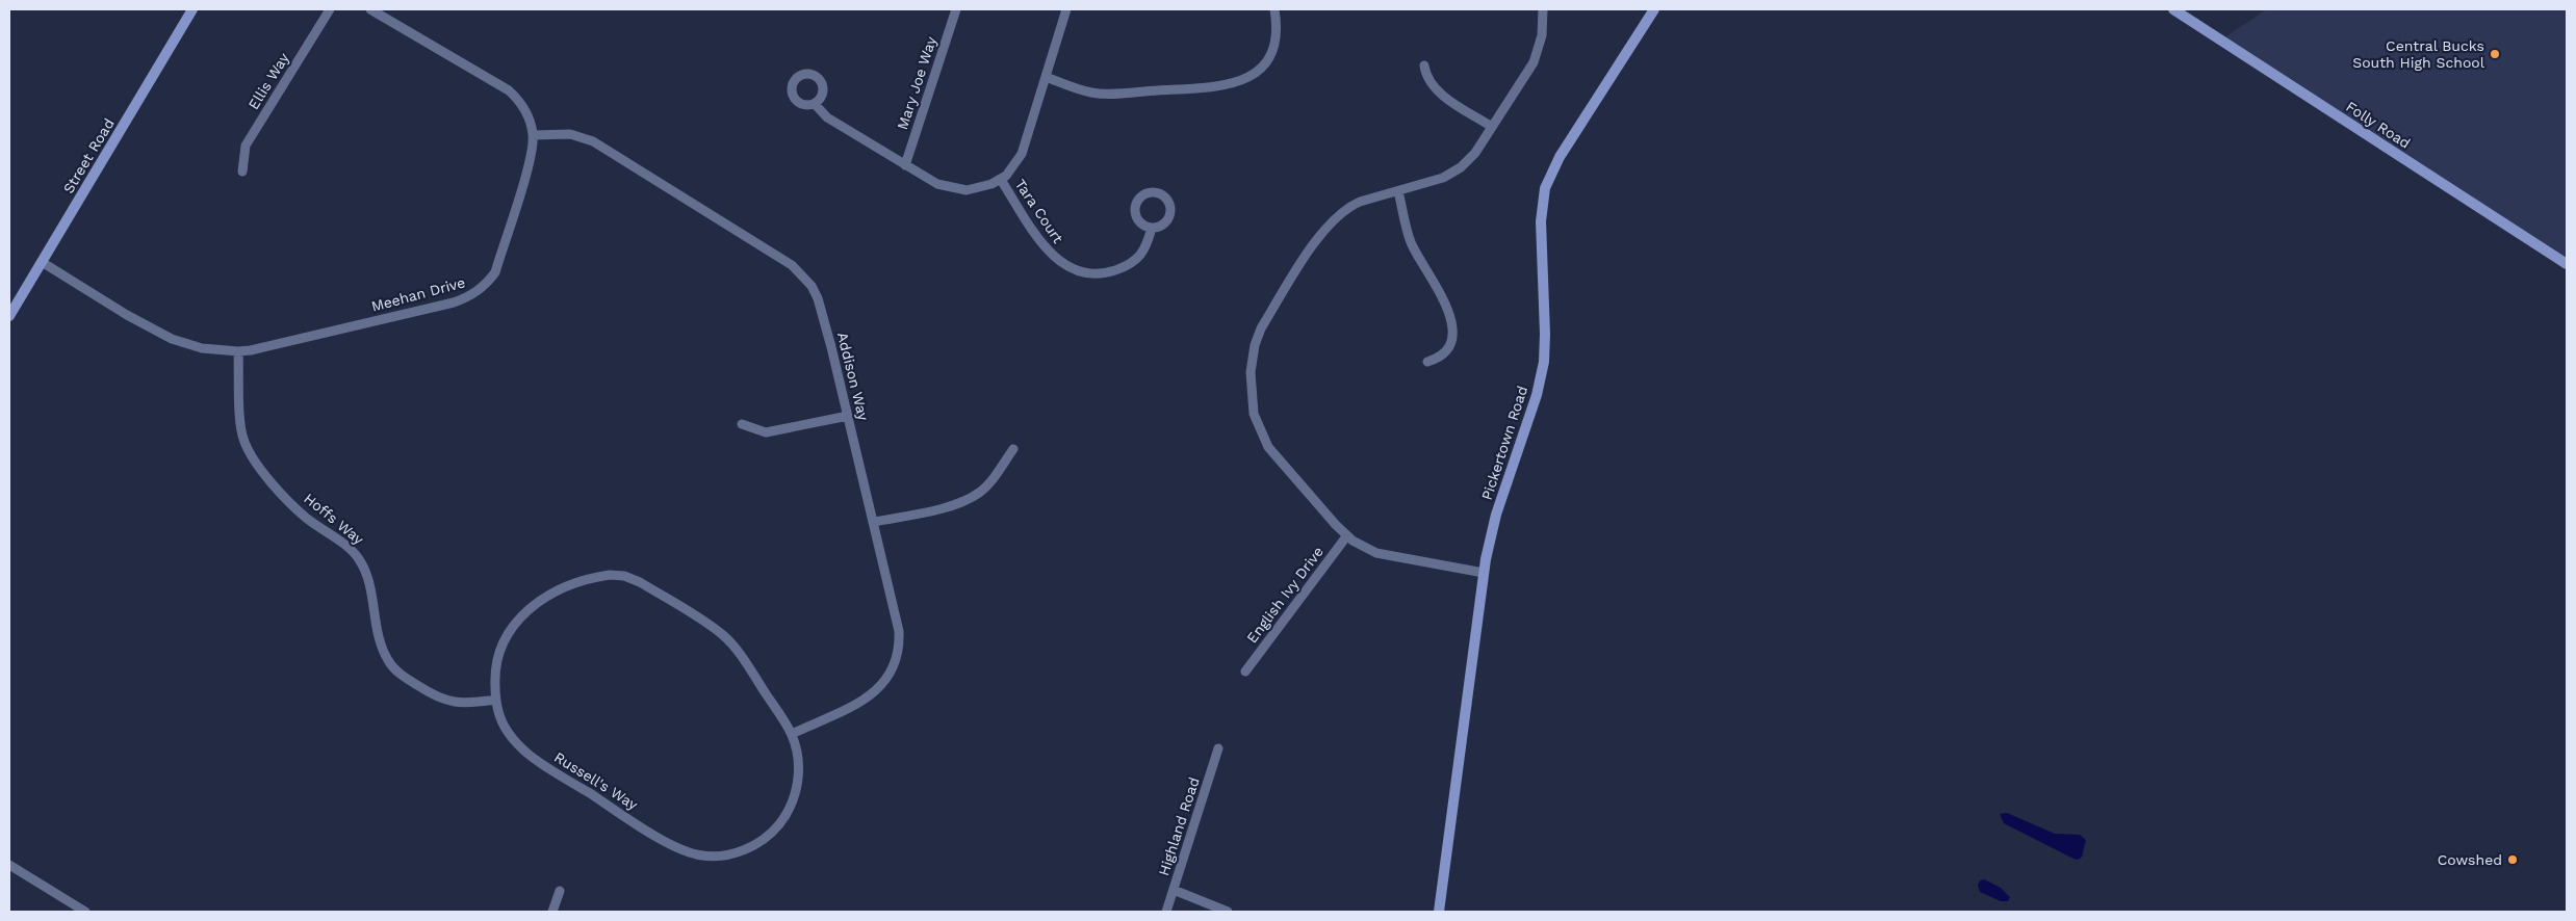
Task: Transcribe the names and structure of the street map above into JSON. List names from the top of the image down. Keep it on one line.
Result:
{"streets":{"street":["Ellis Way","Mary Joe Way","Folly Road","Street Road","Tara Court","Meehan Drive","Addison Way","Pickertown Road","Hoffs Way","English Ivy Drive","Russell's Way","Highland Road"]},"crossings":[["Street Road","Meehan Drive"],["Meehan Drive","Addison Way"],["Meehan Drive","Hoffs Way"],["Addison Way","Russell's Way"],["Hoffs Way","Russell's Way"]],"places":["Central Bucks South High School","Cowshed"]}
